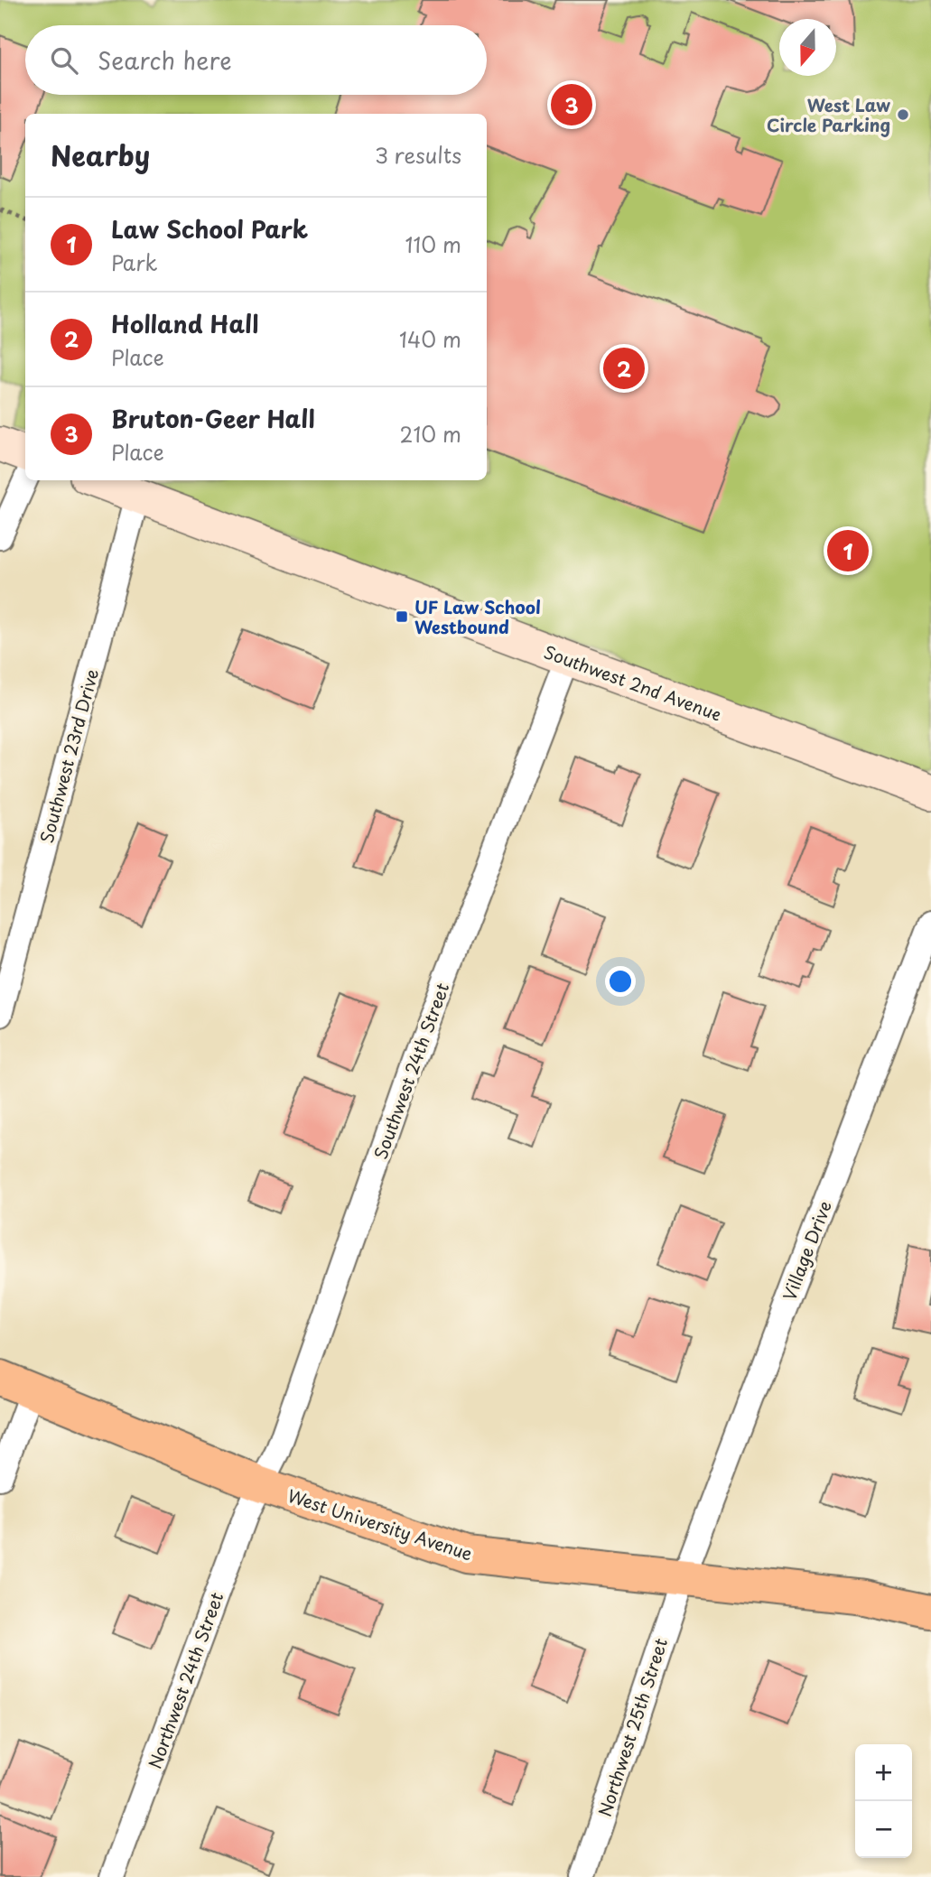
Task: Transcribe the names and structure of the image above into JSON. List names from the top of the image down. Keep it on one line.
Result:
{"streets":{"main road":["Southwest 2nd Avenue","West University Avenue"],"street":["Southwest 23rd Drive","Southwest 24th Street","Village Drive","Northwest 24th Street","Northwest 25th Street"]},"crossings":[["Southwest 2nd Avenue","Southwest 23rd Drive"],["Southwest 2nd Avenue","Southwest 24th Street"],["Southwest 24th Street","West University Avenue"],["Southwest 24th Street","Northwest 24th Street"],["Village Drive","West University Avenue"],["Village Drive","Northwest 25th Street"],["West University Avenue","Northwest 24th Street"],["West University Avenue","Northwest 25th Street"]],"places":{"other":["West Law Circle Parking"],"transit":["UF Law School Westbound"]},"north":"bottom","page":{"search":"Search here","pins":["3","2","1"],"heading":["Nearby","3 results"],"list":[{"mark":"1","name":"Law School Park","note":"Park","value":"110 m"},{"mark":"2","name":"Holland Hall","note":"Place","value":"140 m"},{"mark":"3","name":"Bruton-Geer Hall","note":"Place","value":"210 m"}],"map_buttons":["+","−"]}}
